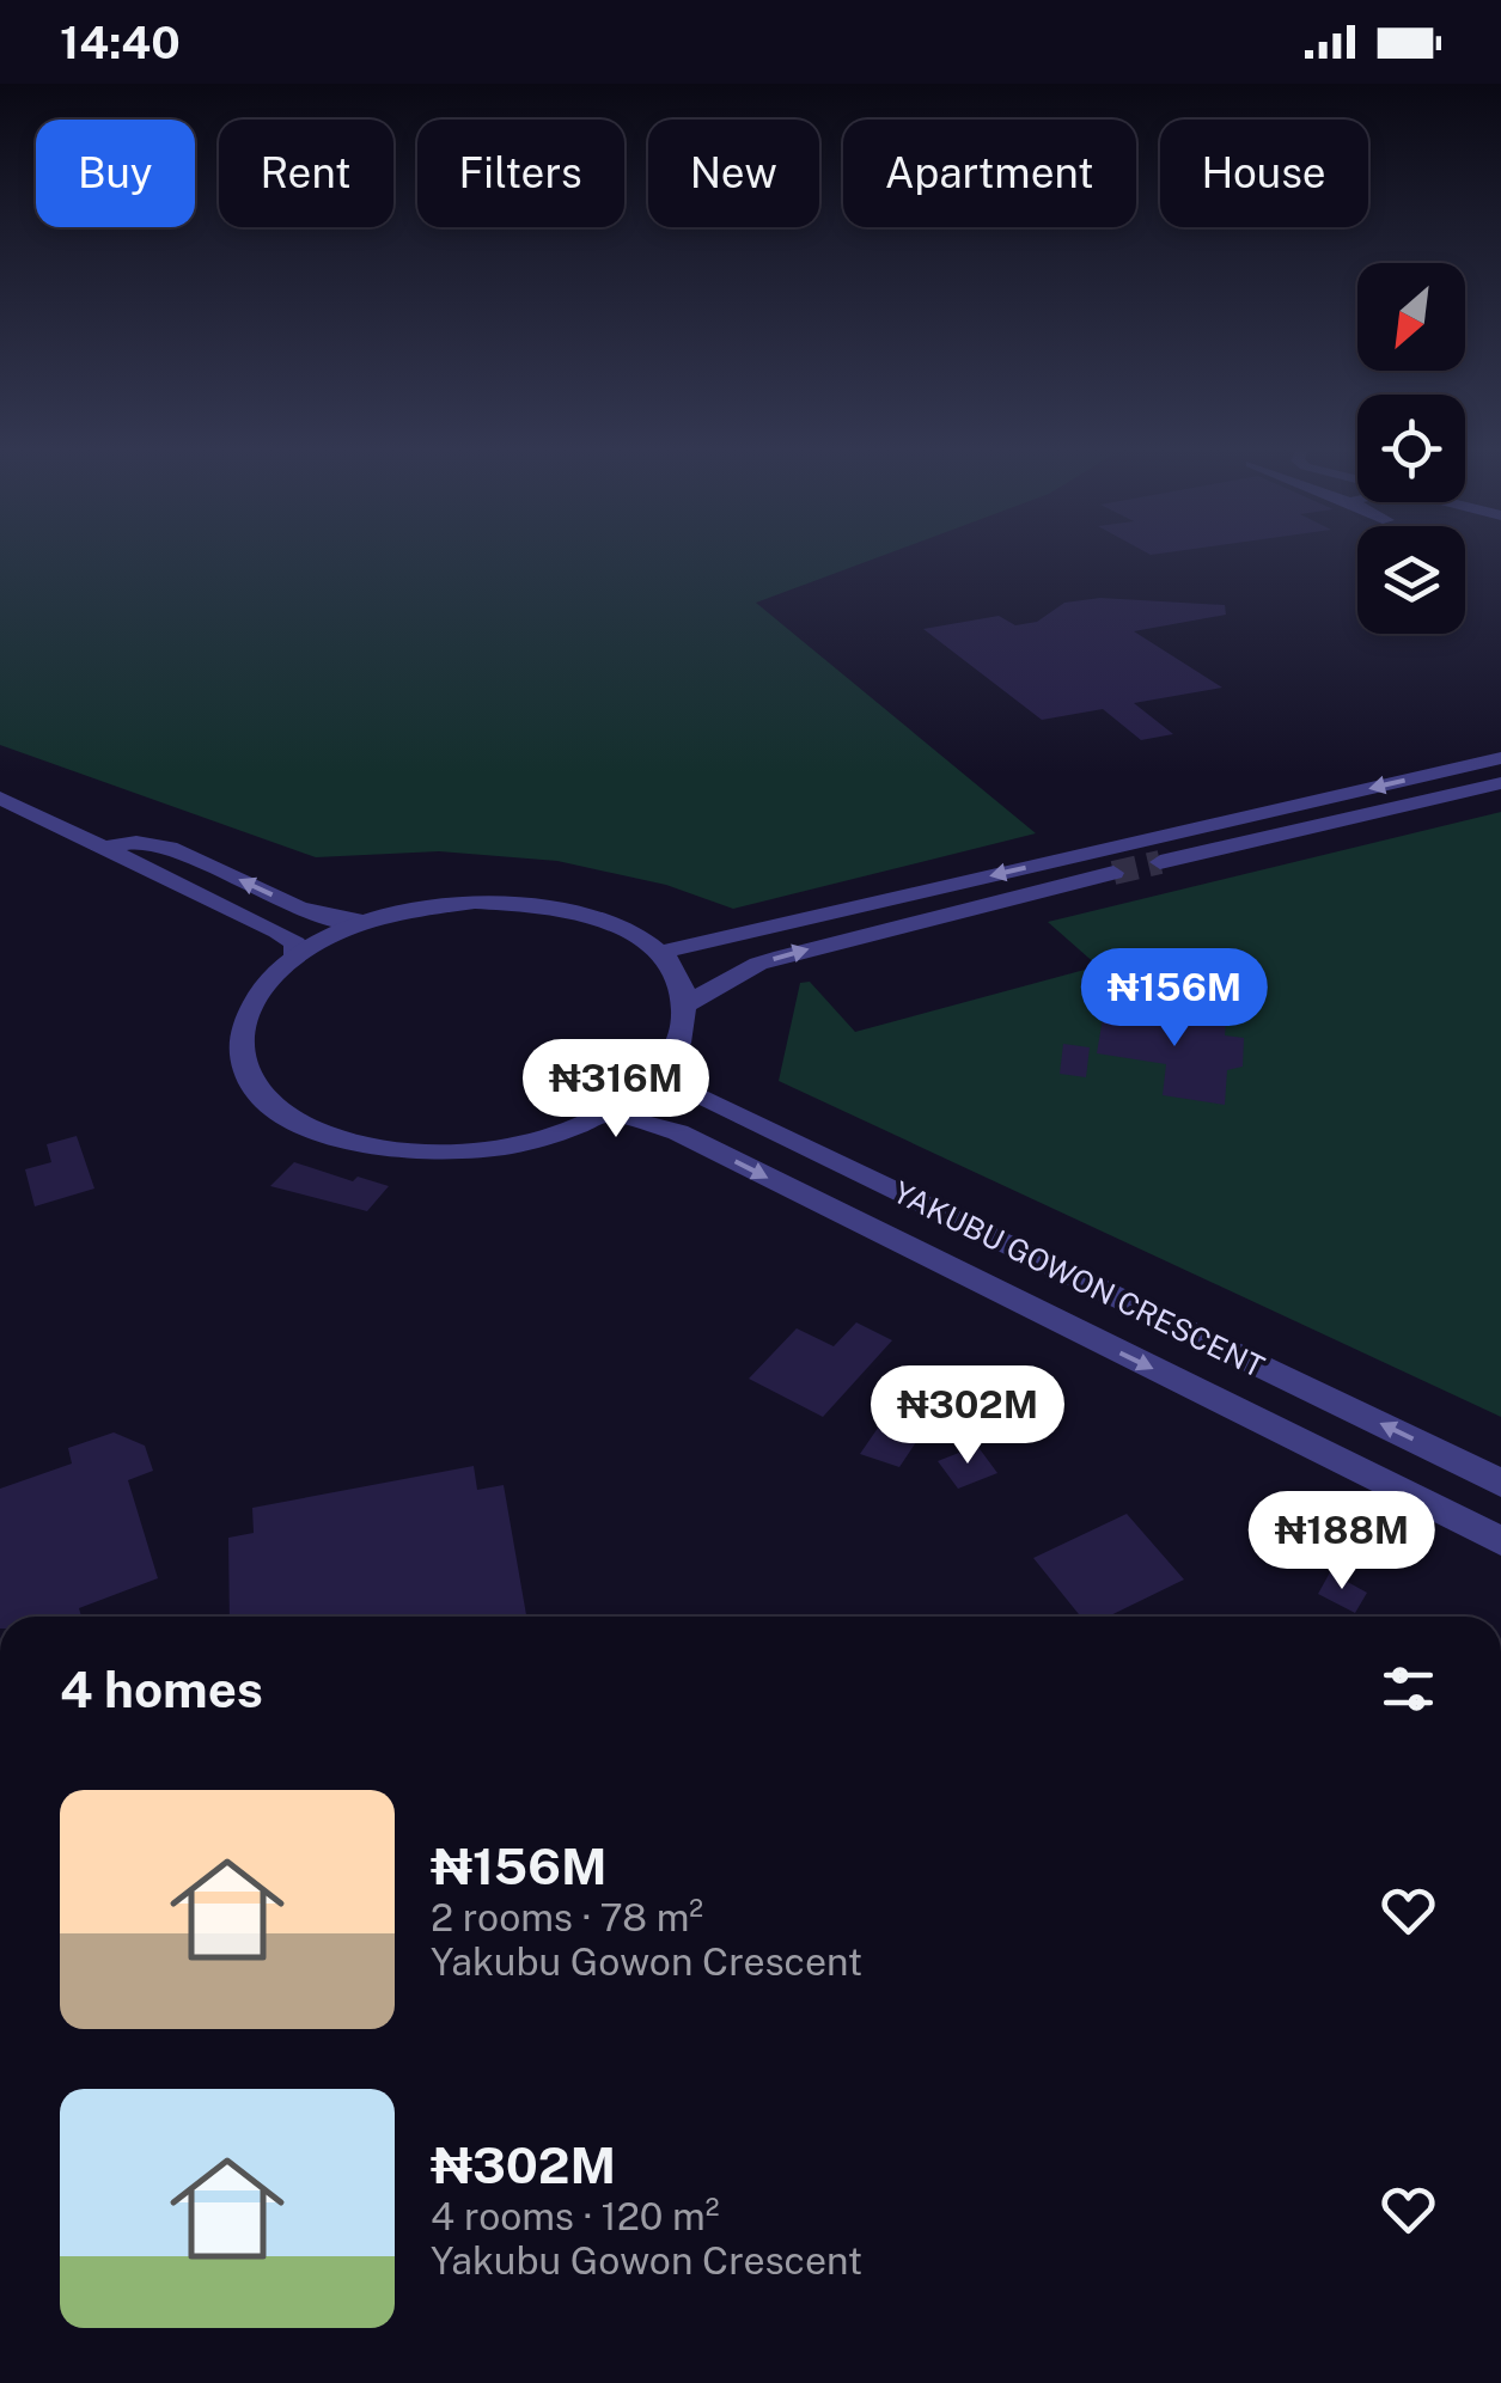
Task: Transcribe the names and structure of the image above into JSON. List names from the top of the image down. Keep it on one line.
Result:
{"streets":{"street":["YAKUBU GOWON CRESCENT"]},"north":"bottom left","page":{"status":"14:40","chip":["Buy","Rent","Filters","New","Apartment","House"],"price":["₦156M","₦316M","₦302M","₦188M"],"heading":"4 homes","list":[{"name":"₦156M","note":"2 rooms · 78 m² · Yakubu Gowon Crescent"},{"name":"₦302M","note":"4 rooms · 120 m² · Yakubu Gowon Crescent"}]}}
